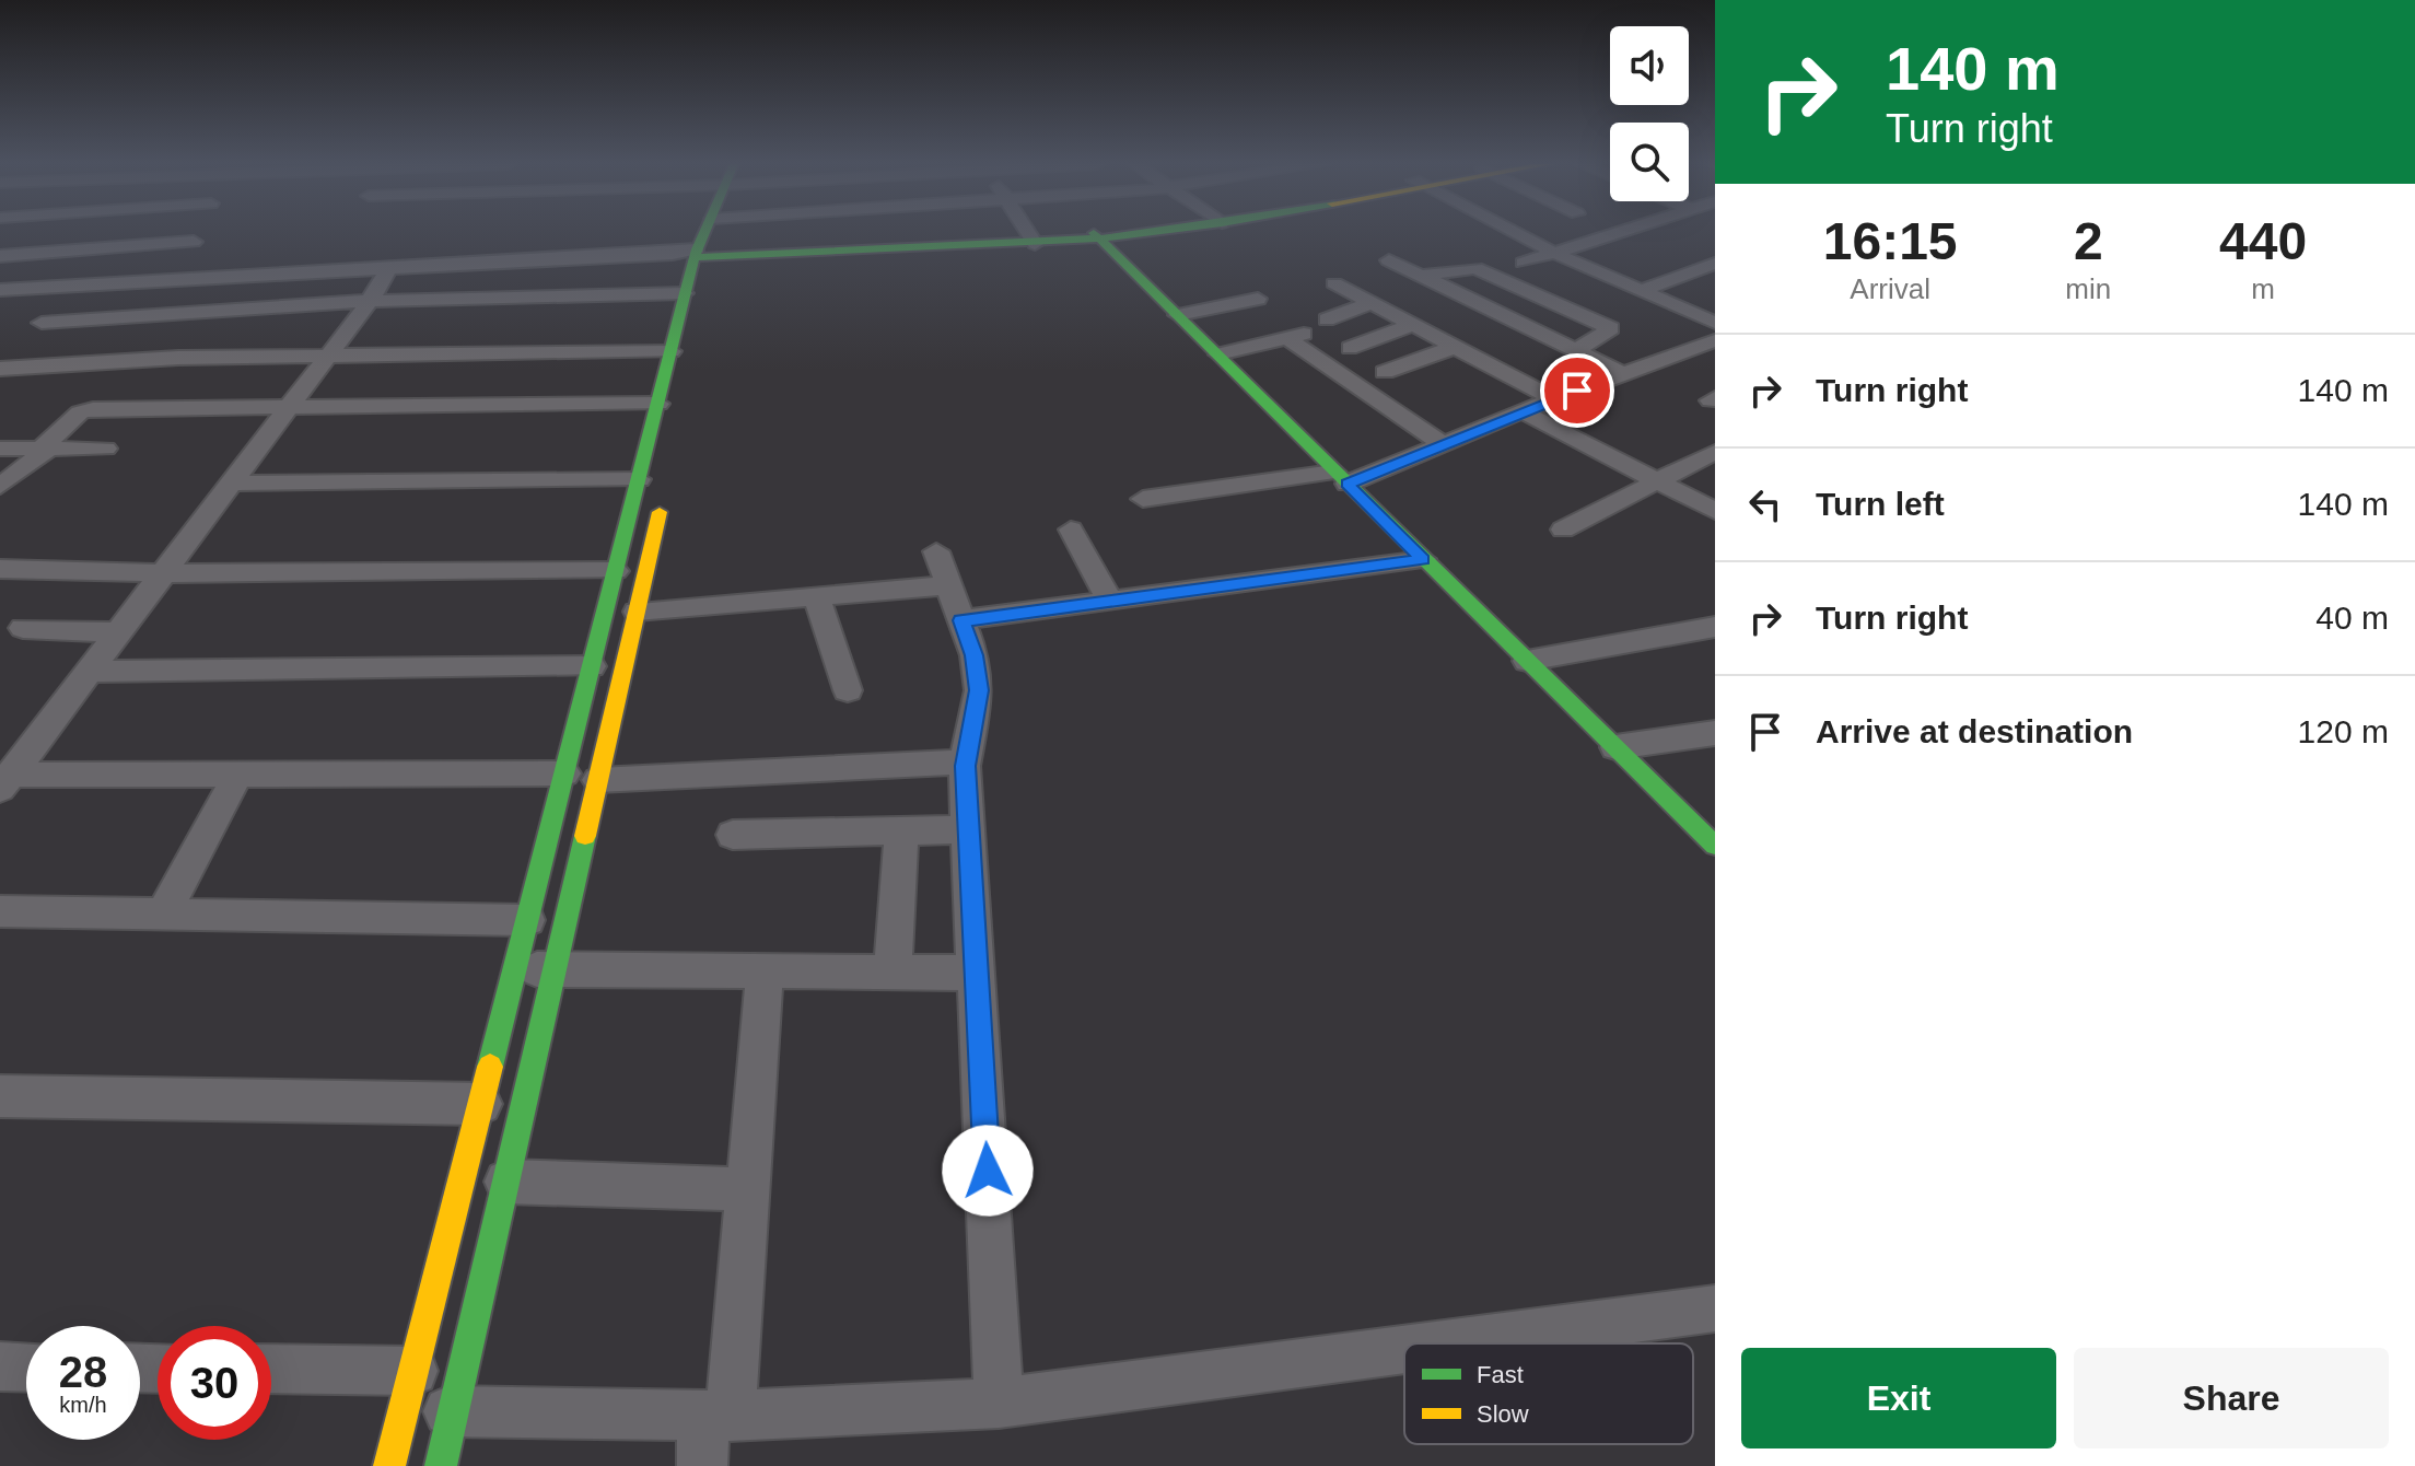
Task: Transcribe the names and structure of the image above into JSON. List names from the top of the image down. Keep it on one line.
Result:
{"legend":["Fast","Slow"],"page":{"turn":["140 m","Turn right"],"eta":["16:15","Arrival","2","min","440","m"],"list":[{"name":"Turn right","value":"140 m"},{"name":"Turn left","value":"140 m"},{"name":"Turn right","value":"40 m"},{"name":"Arrive at destination","value":"120 m"}],"speed":"28 km/h","limit":"30","buttons":["Exit","Share"]}}
